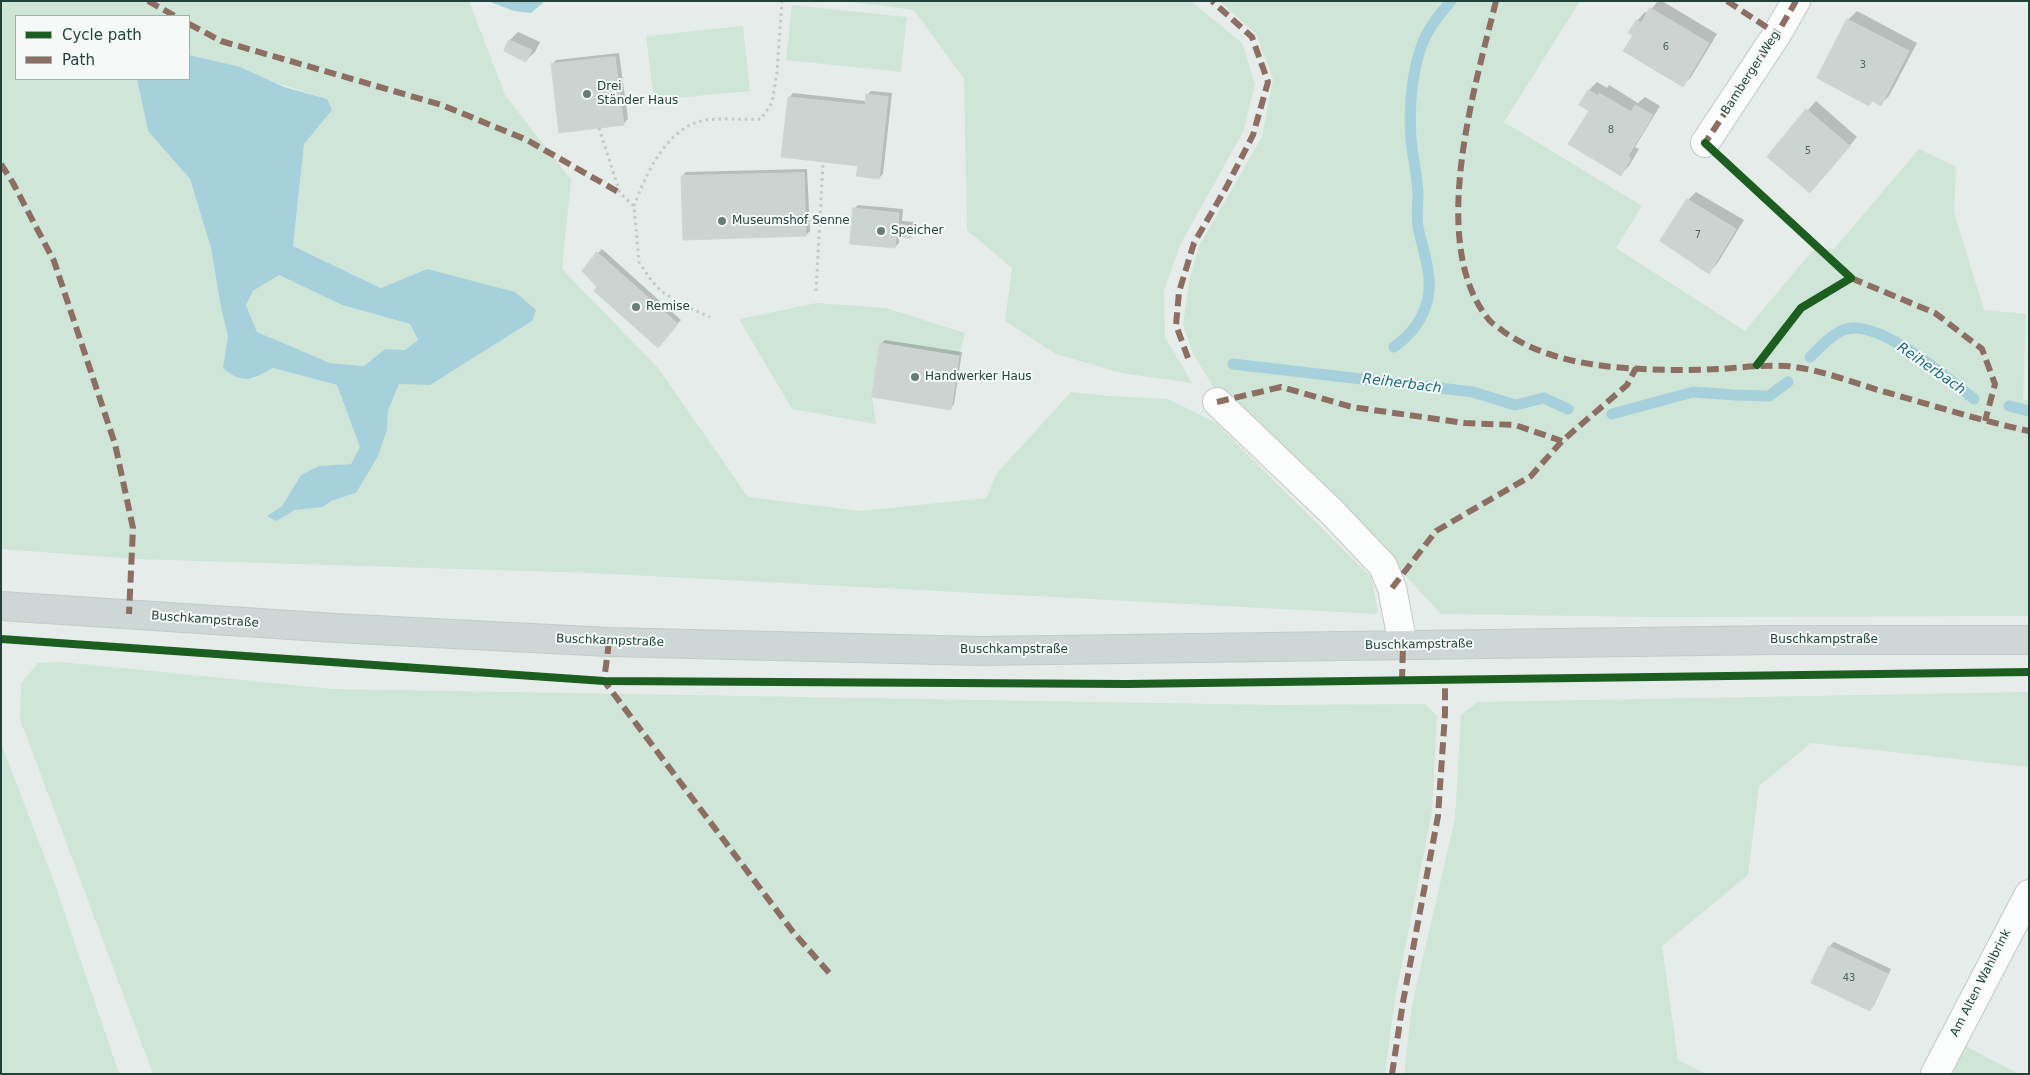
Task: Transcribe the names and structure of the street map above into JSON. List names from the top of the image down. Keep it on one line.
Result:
{"streets":{"main road":["Buschkampstraße"],"street":["Bamberger Weg","Am Alten Wahlbrink"]},"water":["Reiherbach"],"places":["Drei Ständer Haus","Museumshof Senne","Speicher","Remise","Handwerker Haus"],"house_numbers":["6","3","8","5","7","43"],"legend":["Cycle path","Path"]}
